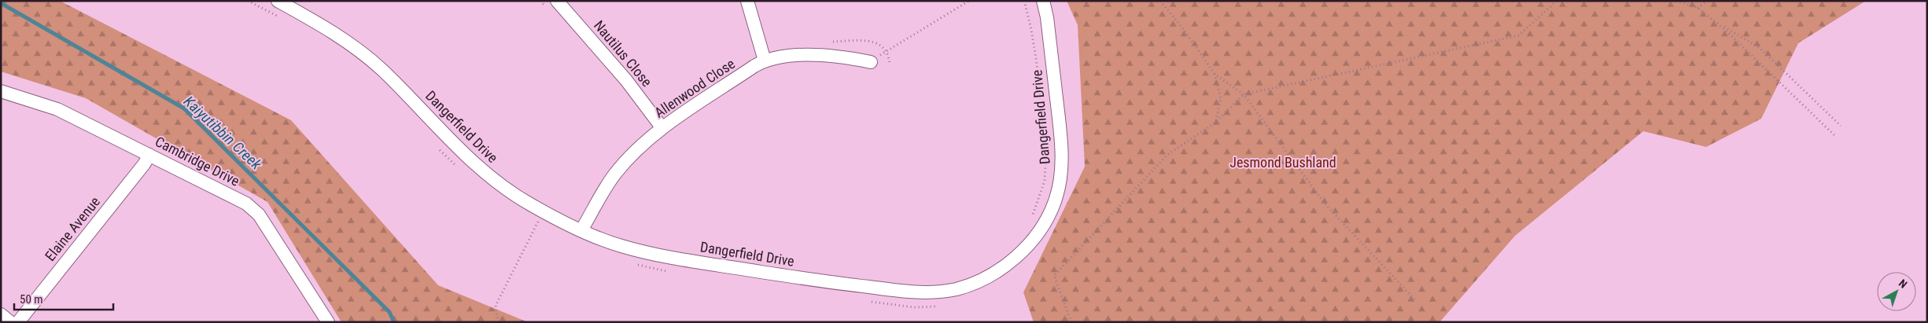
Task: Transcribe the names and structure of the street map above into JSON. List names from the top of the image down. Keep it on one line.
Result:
{"streets":{"street":["Nautilus Close","Allenwood Close","Dangerfield Drive","Cambridge Drive","Elaine Avenue"]},"crossings":[["Nautilus Close","Allenwood Close"],["Allenwood Close","Dangerfield Drive"],["Cambridge Drive","Elaine Avenue"]],"water":["Kaiyutibbin Creek"],"parks":["Jesmond Bushland"],"scale_bar":"50 m","north":"top right"}
